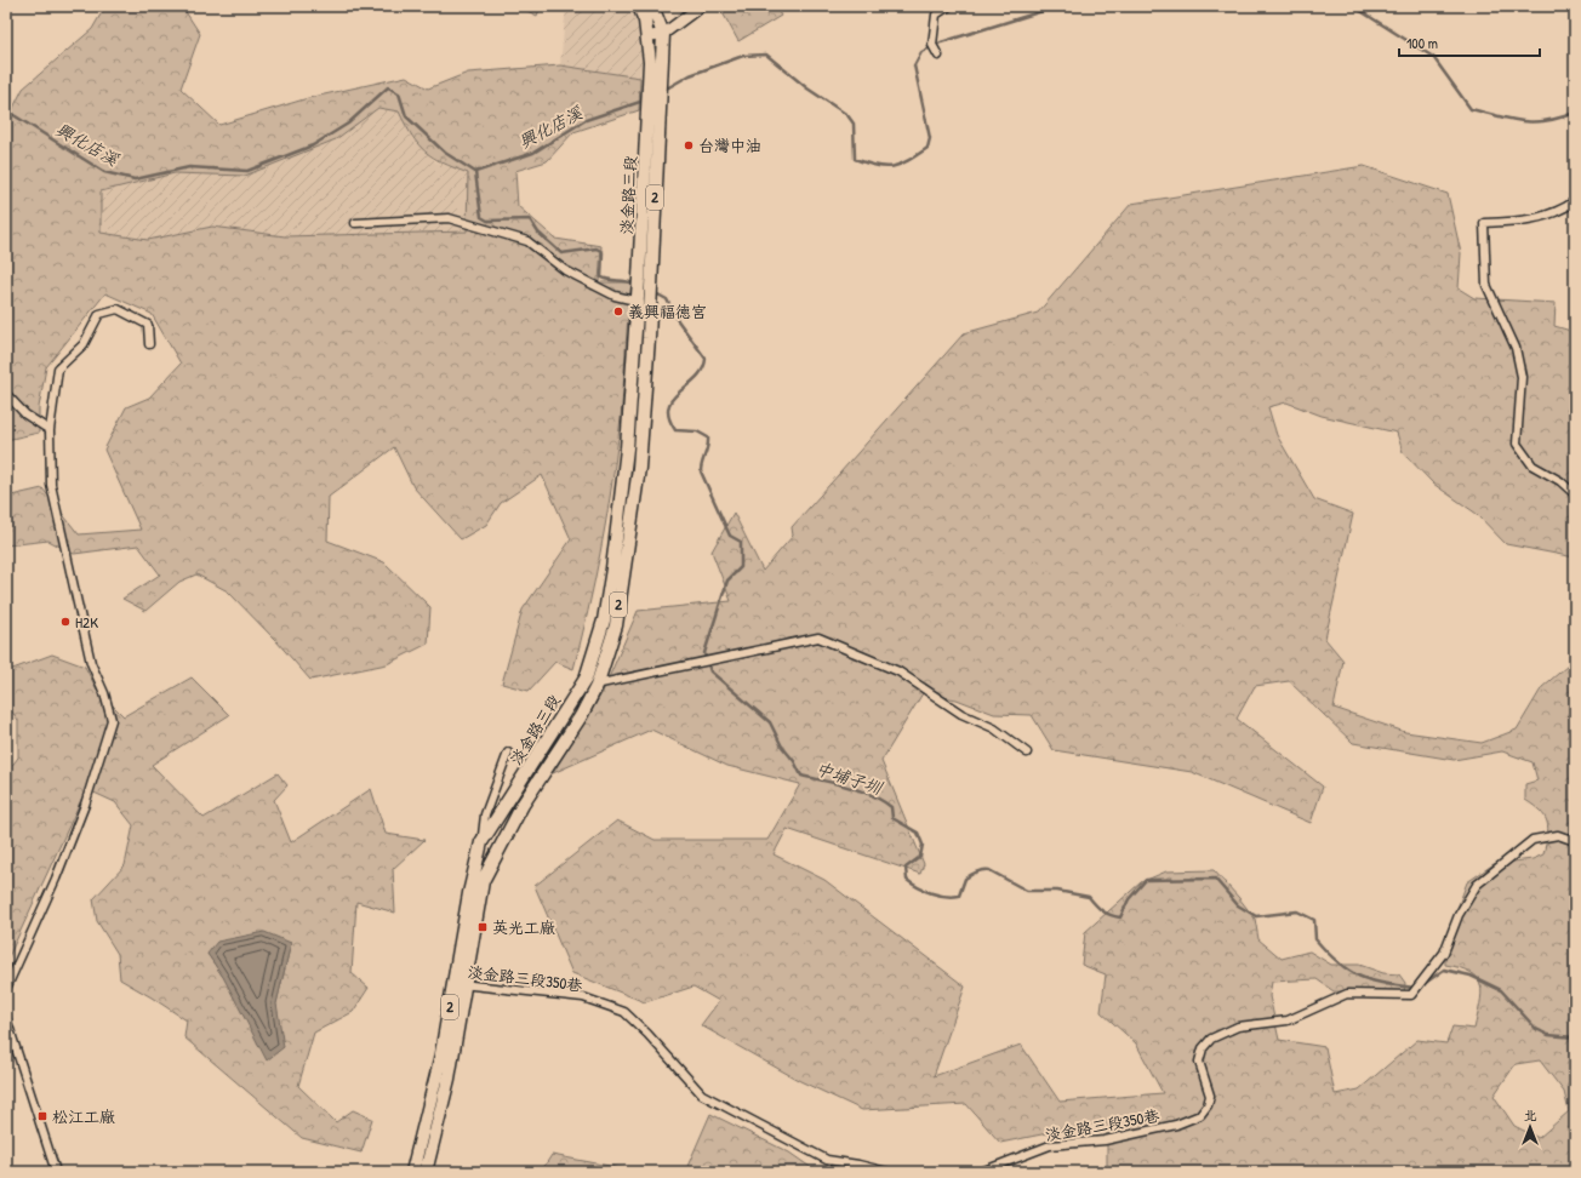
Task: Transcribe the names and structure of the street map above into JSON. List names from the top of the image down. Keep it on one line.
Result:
{"streets":{"main road":["淡金路三段","2"],"street":["淡金路三段350巷"]},"crossings":[["淡金路三段","2"],["淡金路三段","淡金路三段350巷"]],"water":["興化店溪","中埔子圳"],"places":{"other":["台灣中油","義興福德宮","H2K"],"transit":["英光工廠","松江工廠"]},"scale_bar":"100 m","north":"top"}
